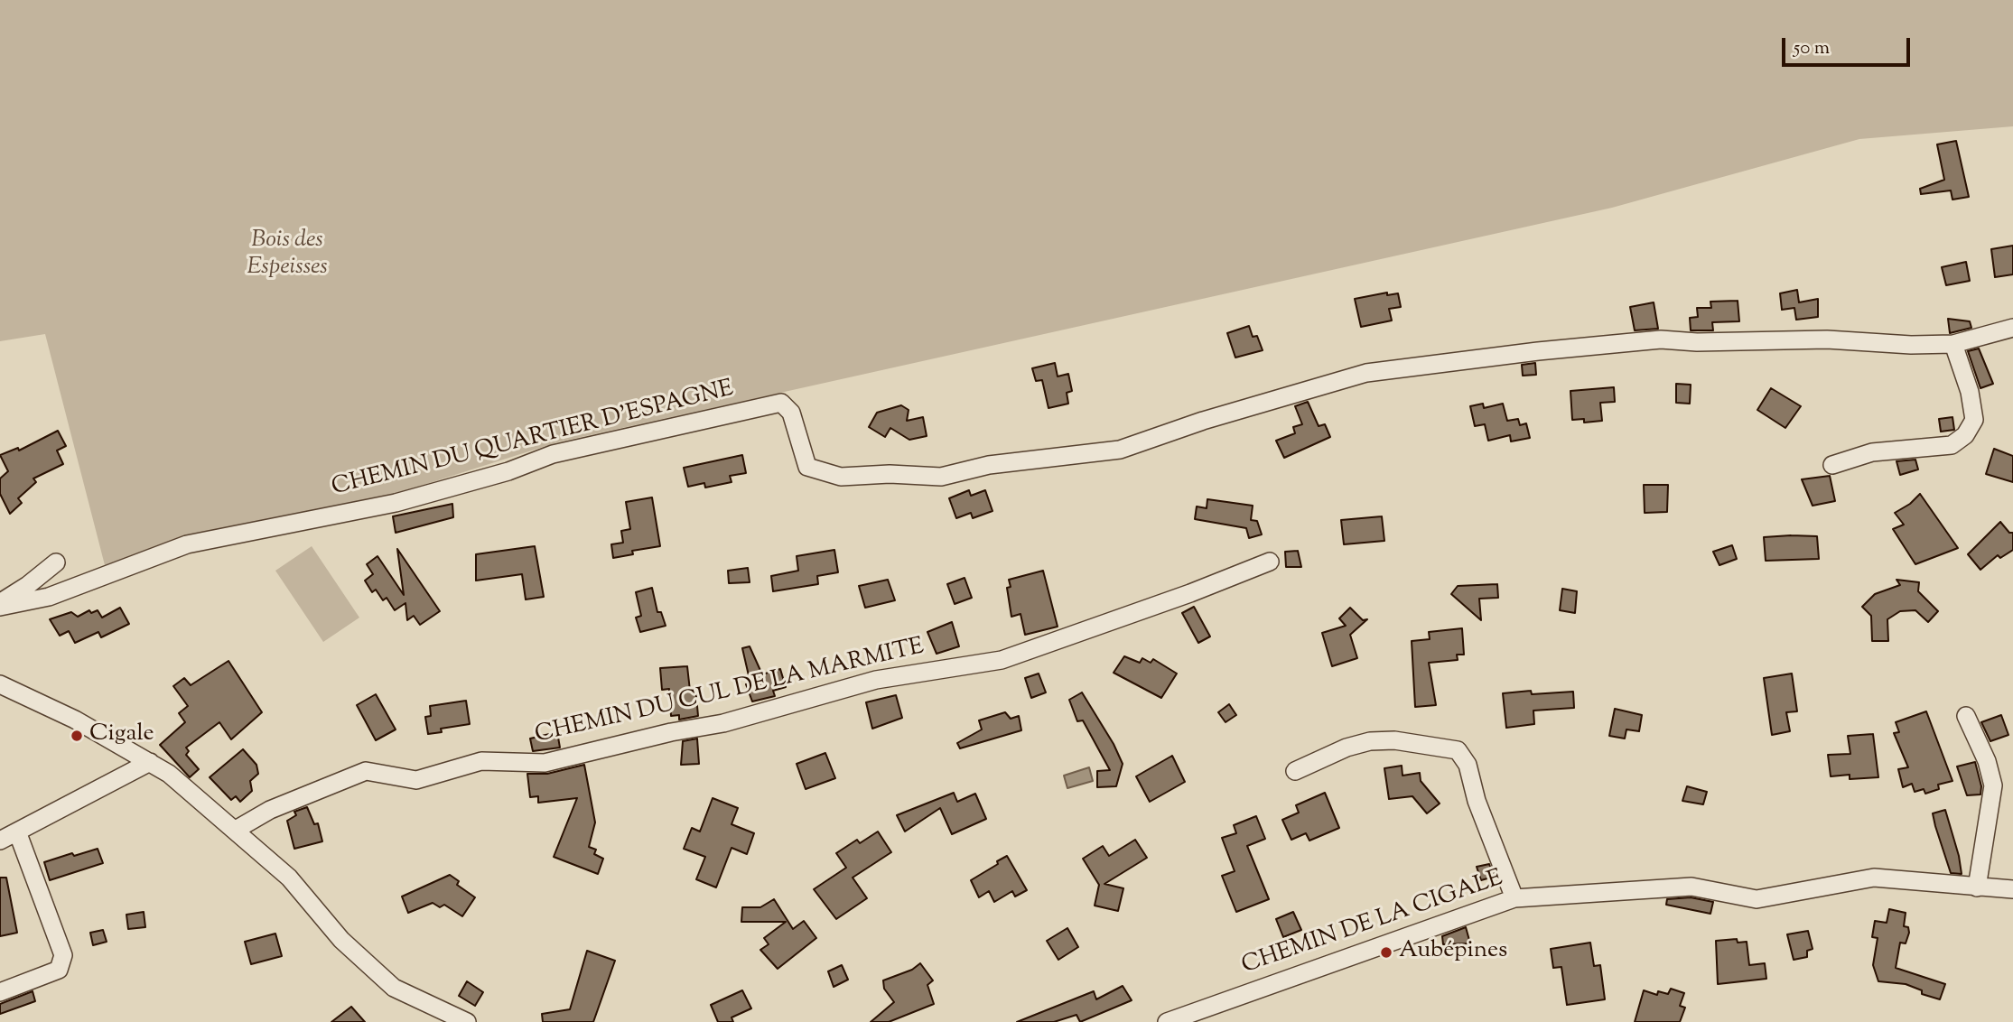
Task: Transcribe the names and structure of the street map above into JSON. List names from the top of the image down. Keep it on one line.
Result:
{"streets":{"street":["CHEMIN DU QUARTIER D'ESPAGNE","CHEMIN DU CUL DE LA MARMITE","CHEMIN DE LA CIGALE"]},"parks":["Bois des Espeisses"],"places":["Cigale","Aubépines"],"scale_bar":"50 m"}
